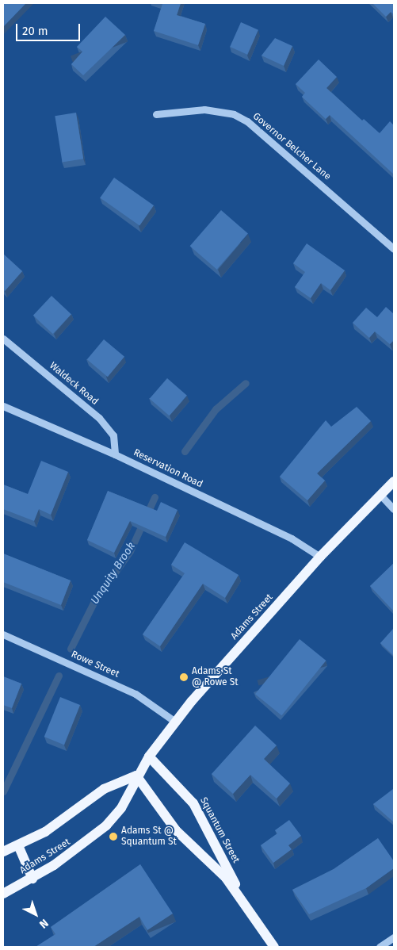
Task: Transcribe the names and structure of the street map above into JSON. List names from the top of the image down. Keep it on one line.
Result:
{"streets":{"main road":["Adams Street","Squantum Street"],"street":["Governor Belcher Lane","Waldeck Road","Reservation Road","Rowe Street"]},"crossings":[["Waldeck Road","Reservation Road"],["Reservation Road","Adams Street"],["Adams Street","Rowe Street"],["Adams Street","Squantum Street"]],"water":["Unquity Brook"],"places":["Adams St @ Rowe St","Adams St @ Squantum St"],"scale_bar":"20 m","north":"bottom right"}
